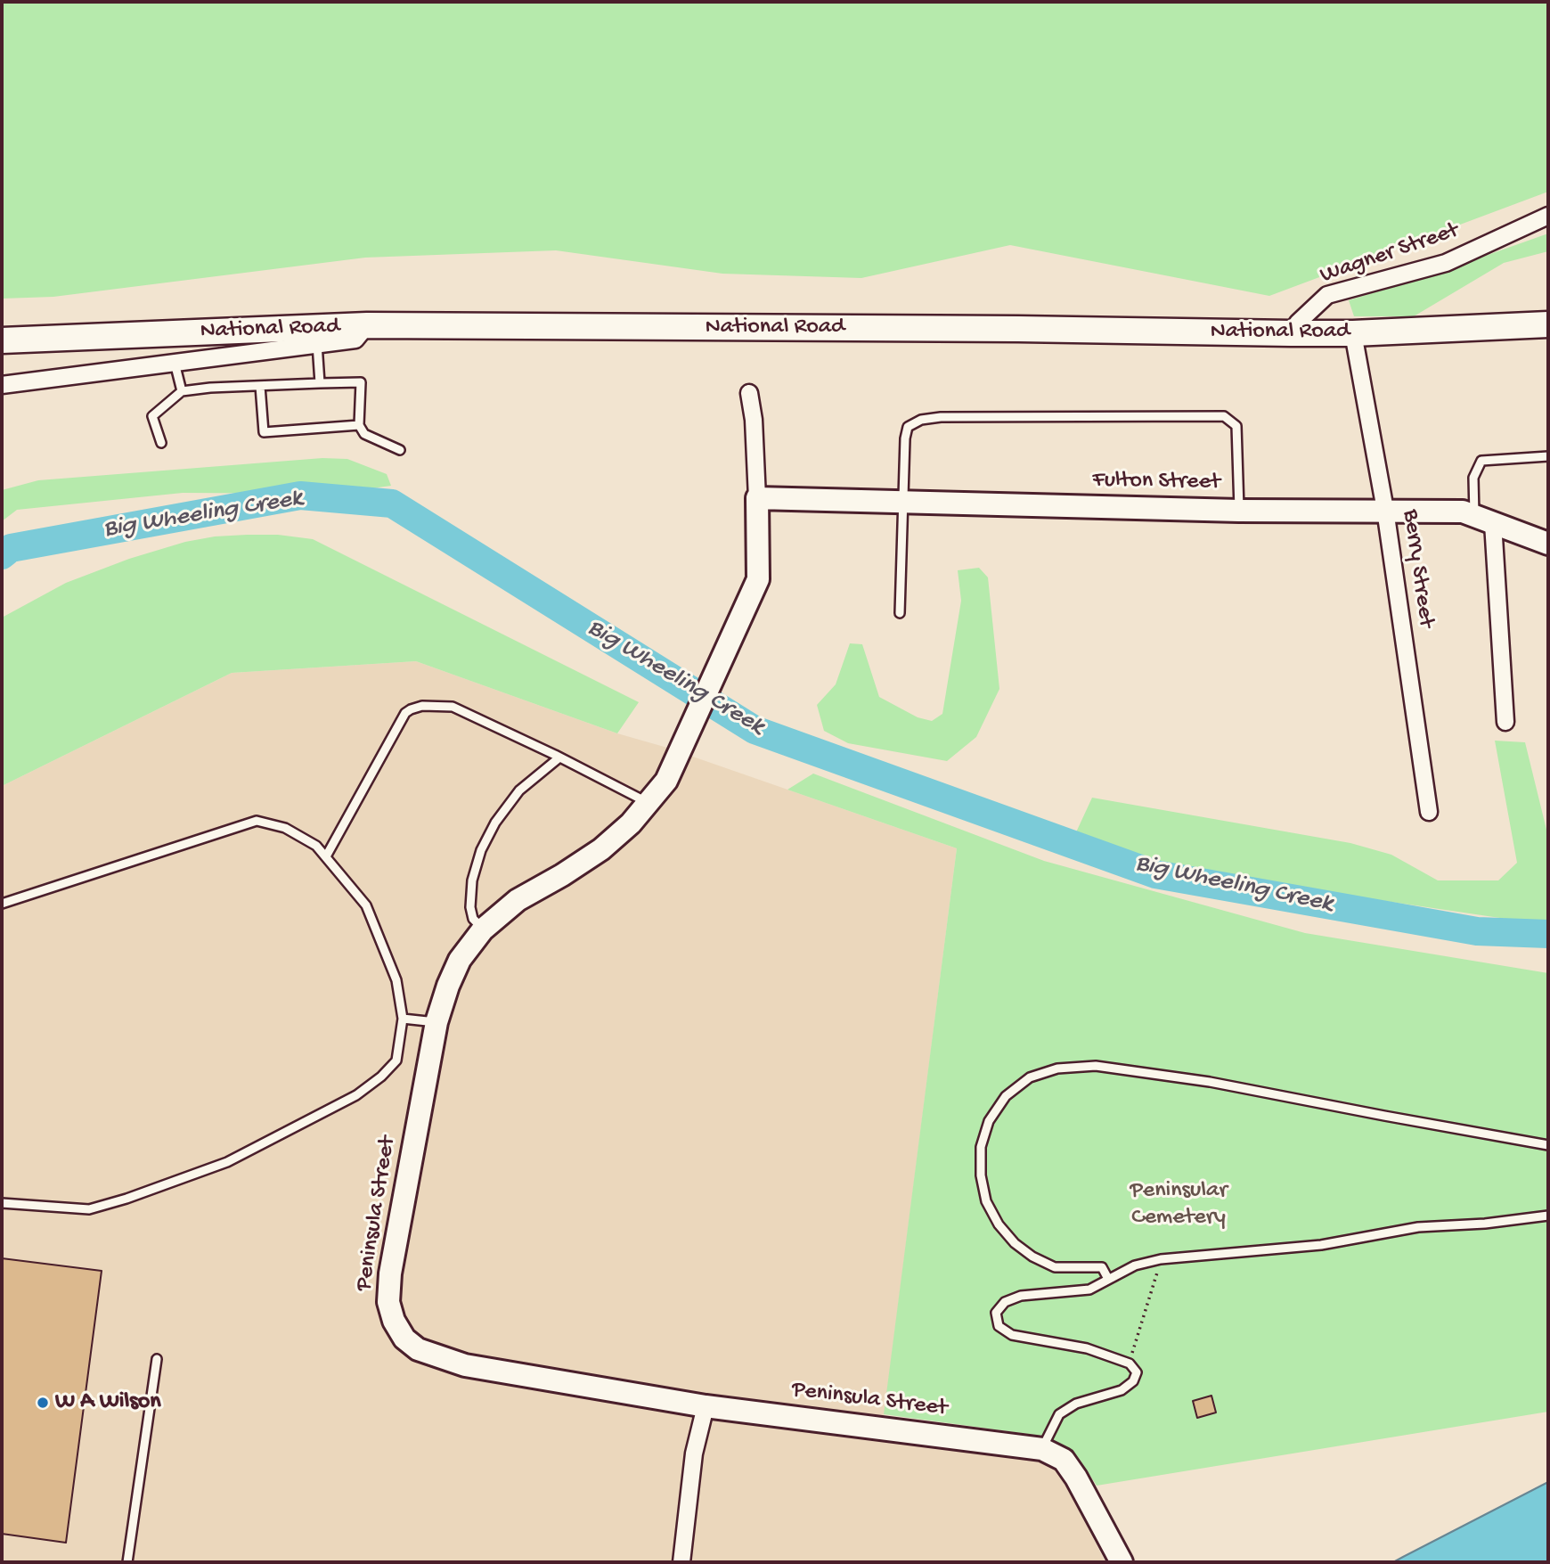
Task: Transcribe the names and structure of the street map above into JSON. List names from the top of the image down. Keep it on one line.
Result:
{"streets":{"main road":["National Road"],"street":["Wagner Street","Fulton Street","Berry Street","Peninsula Street"]},"crossings":[["Wagner Street","National Road"],["National Road","Berry Street"],["Fulton Street","Berry Street"],["Fulton Street","Peninsula Street"]],"water":["Big Wheeling Creek"],"parks":["Peninsular Cemetery"],"places":["W A Wilson"]}
